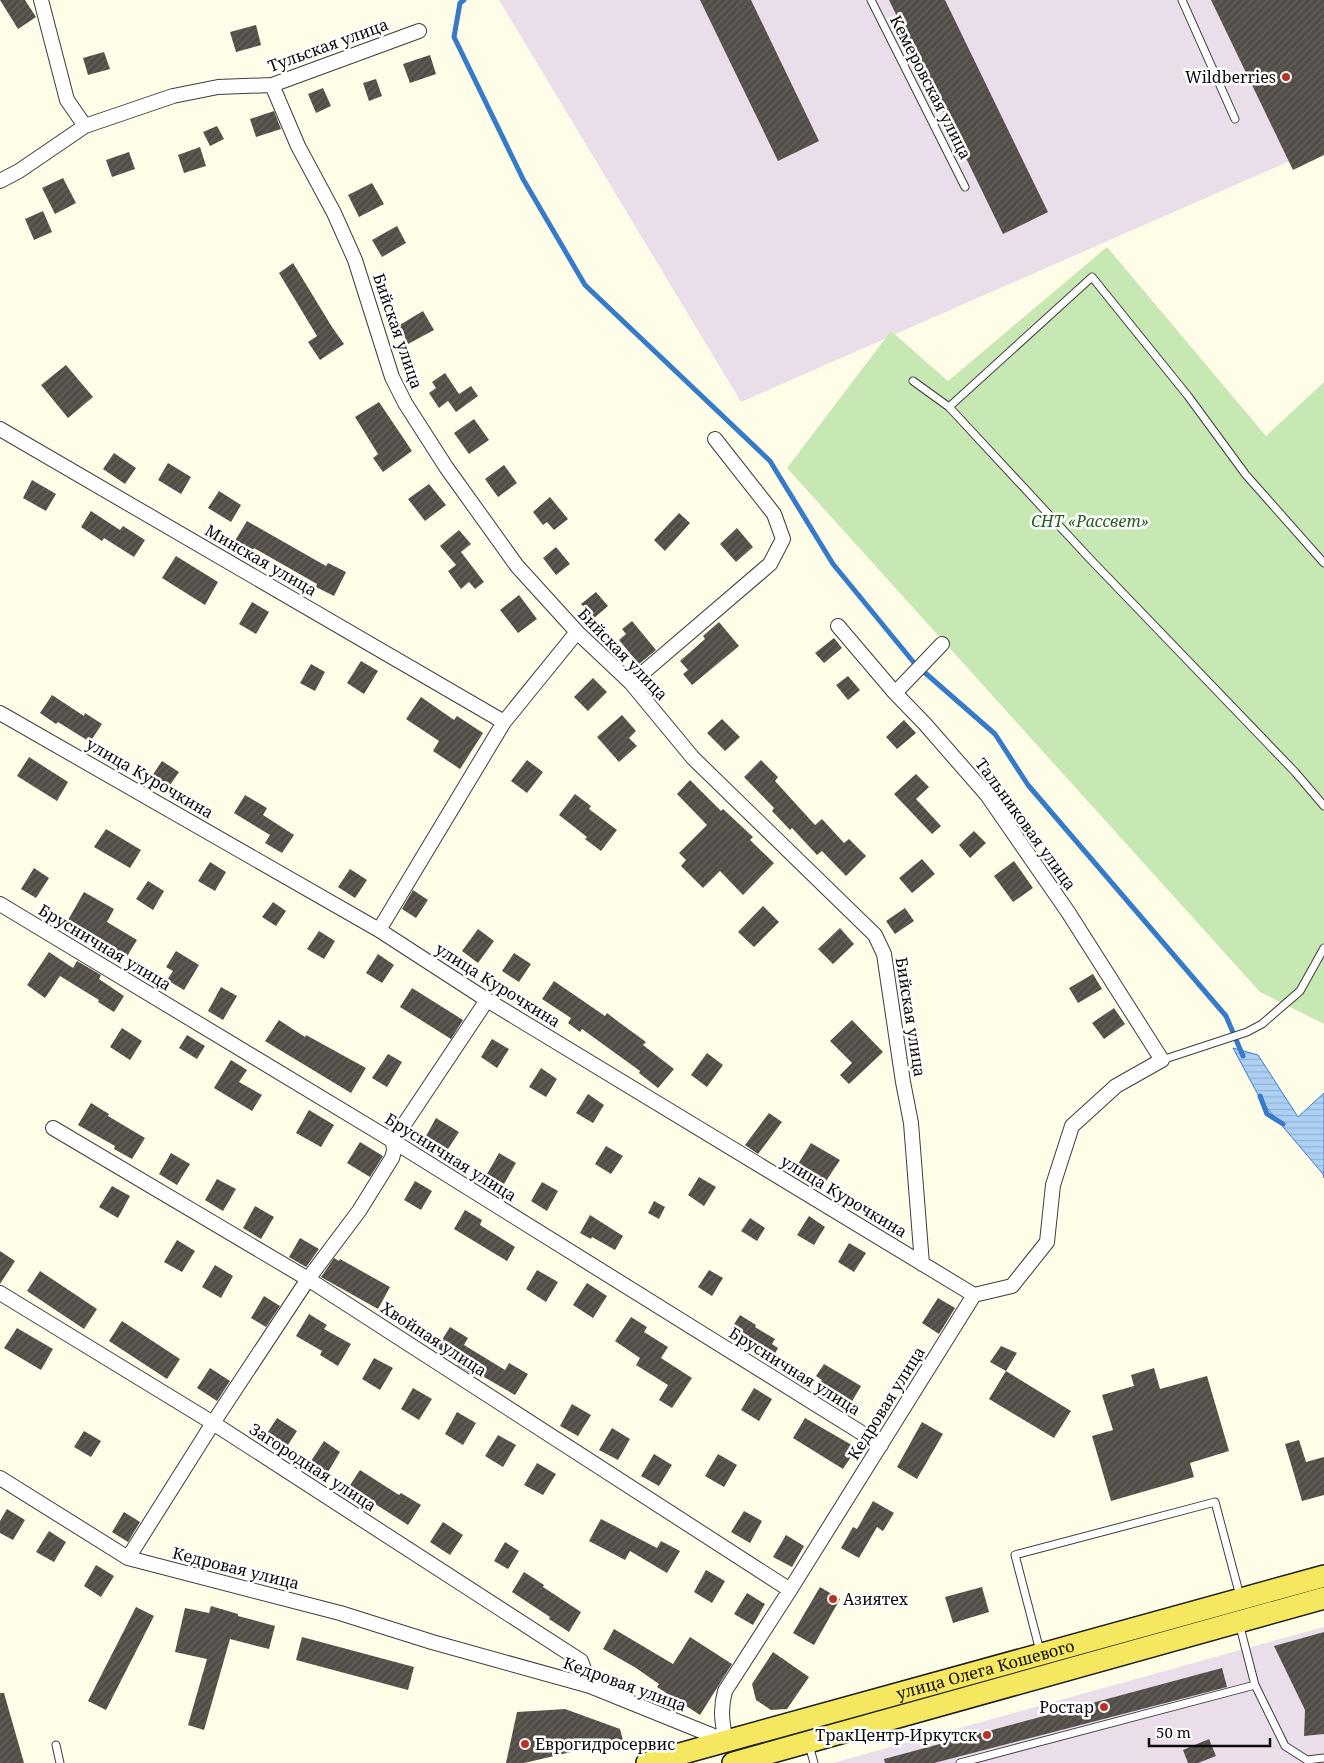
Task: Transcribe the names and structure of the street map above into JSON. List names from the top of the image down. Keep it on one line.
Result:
{"streets":{"main road":["улица Олега Кошевого"],"street":["Тульская улица","Бийская улица","Минская улица","улица Курочкина","Тальниковая улица","Брусничная улица","Хвойная улица","Кедровая улица","Загородная улица"],"lane":["Кемеровская улица"]},"crossings":[["Тульская улица","Бийская улица"],["Бийская улица","улица Курочкина"],["улица Курочкина","Кедровая улица"],["Брусничная улица","Кедровая улица"],["Хвойная улица","Кедровая улица"],["Кедровая улица","Загородная улица"],["Кедровая улица","улица Олега Кошевого"]],"parks":["СНТ «Рассвет»"],"places":["Wildberries","Азиятех","Ростар","ТракЦентр-Иркутск","Еврогидросервис"],"scale_bar":"50 m"}
